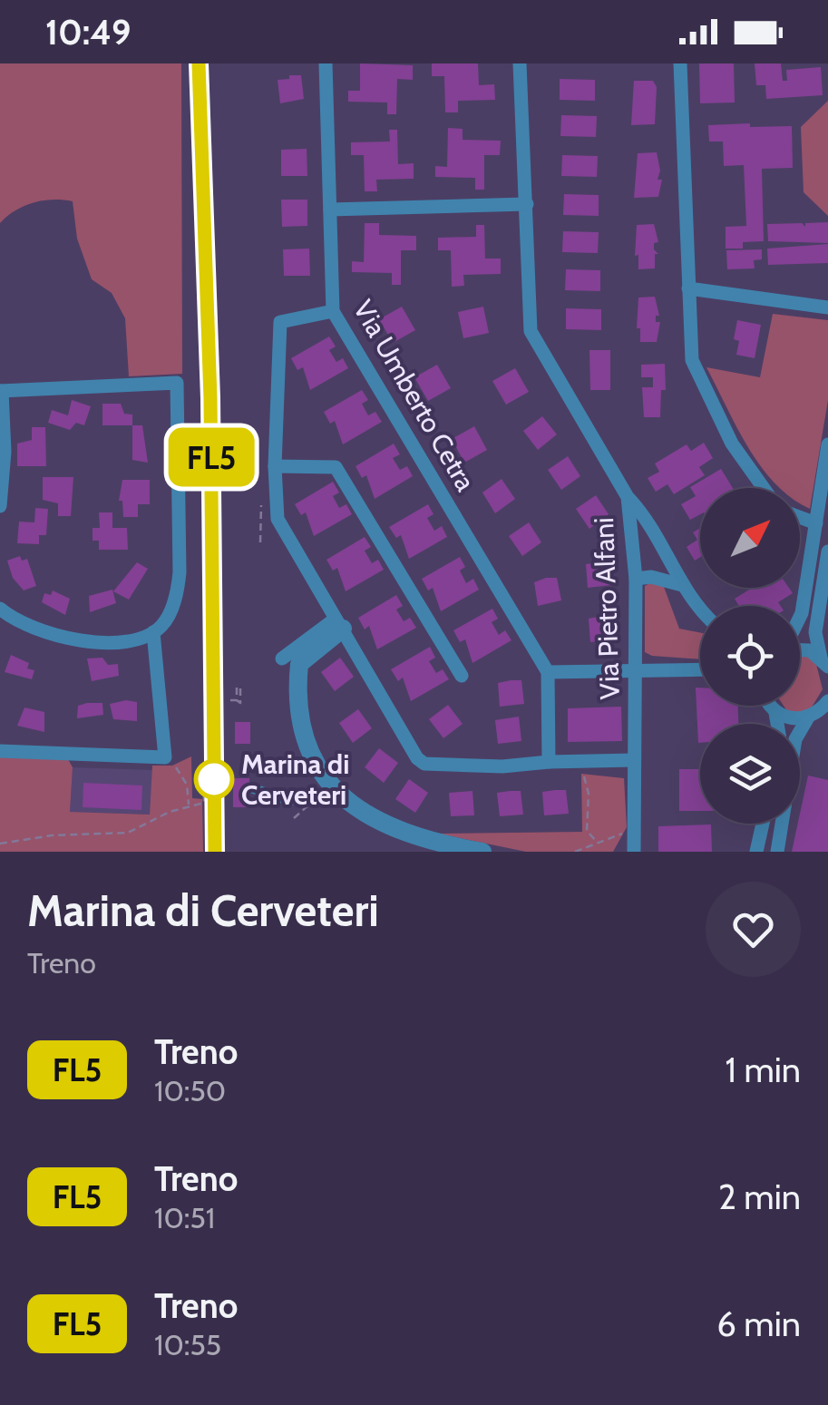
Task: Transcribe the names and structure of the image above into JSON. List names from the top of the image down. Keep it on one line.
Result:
{"streets":{"street":["Via Umberto Cetra","Via Pietro Alfani"]},"places":["Marina di Cerveteri"],"north":"top right","page":{"status":"10:49","on_map":"FL5","heading":["Marina di Cerveteri","Treno"],"list":[{"mark":"FL5","name":"Treno","note":"10:50","value":"1 min"},{"mark":"FL5","name":"Treno","note":"10:51","value":"2 min"},{"mark":"FL5","name":"Treno","note":"10:55","value":"6 min"}]}}
